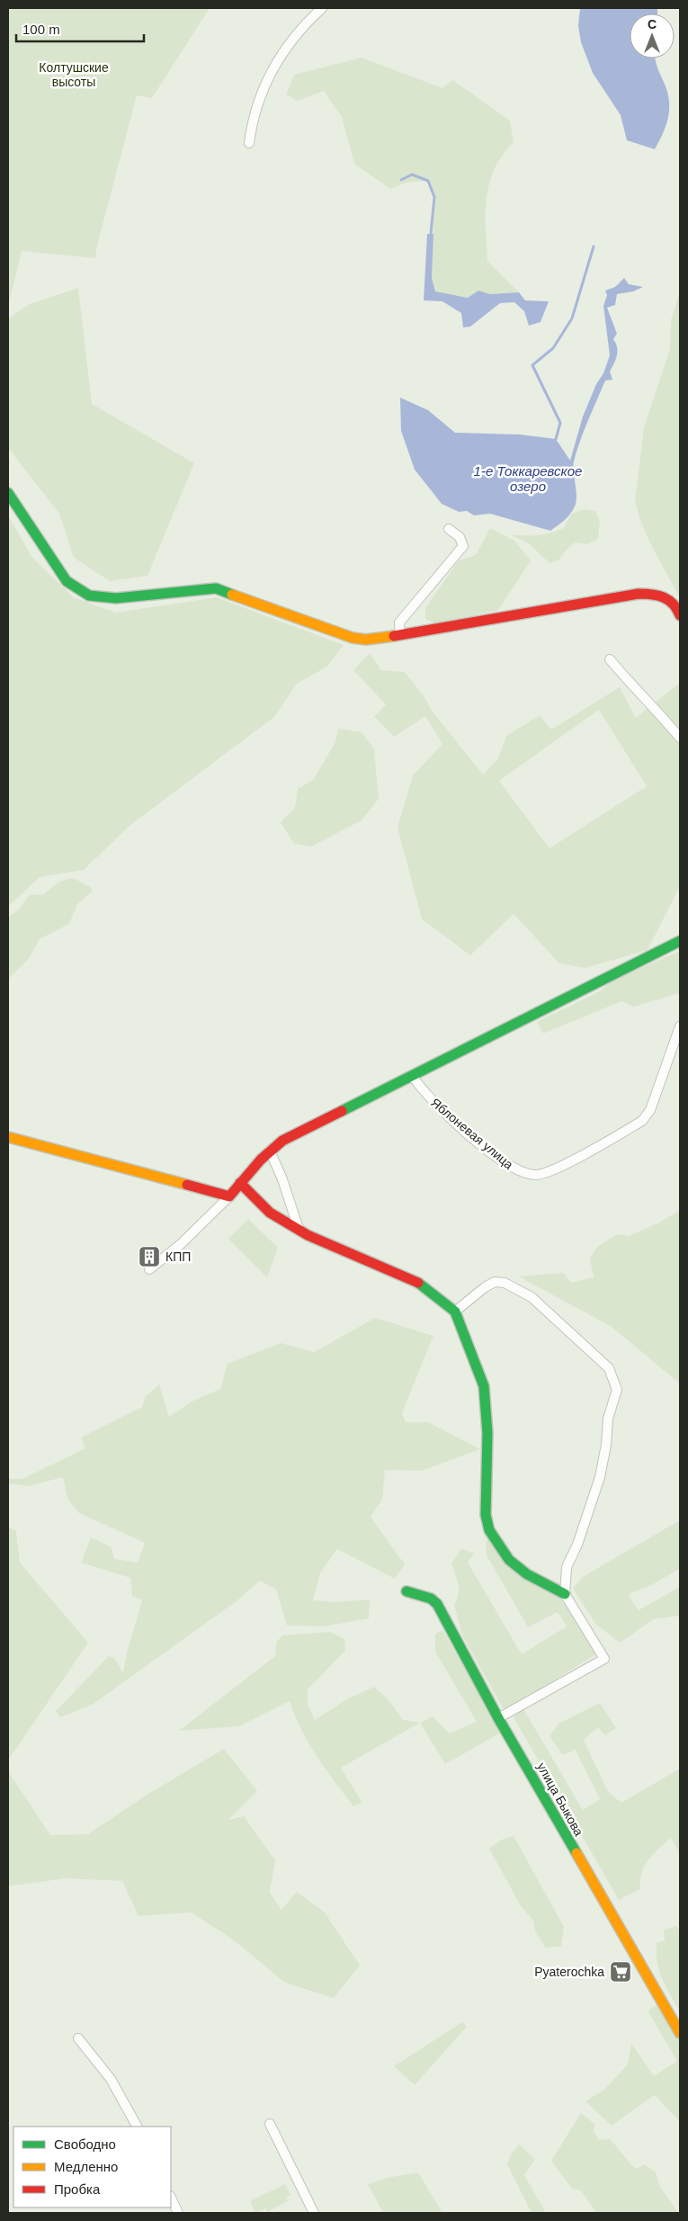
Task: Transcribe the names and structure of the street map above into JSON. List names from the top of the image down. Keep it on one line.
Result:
{"streets":{"street":["Яблоневая улица","улица Быкова"]},"water":["1-е Токкаревское озеро"],"parks":["Колтушские высоты"],"places":{"building":["КПП"],"supermarket":["Pyaterochka"]},"legend":["Свободно","Медленно","Пробка"],"scale_bar":"100 m","north":"top"}
